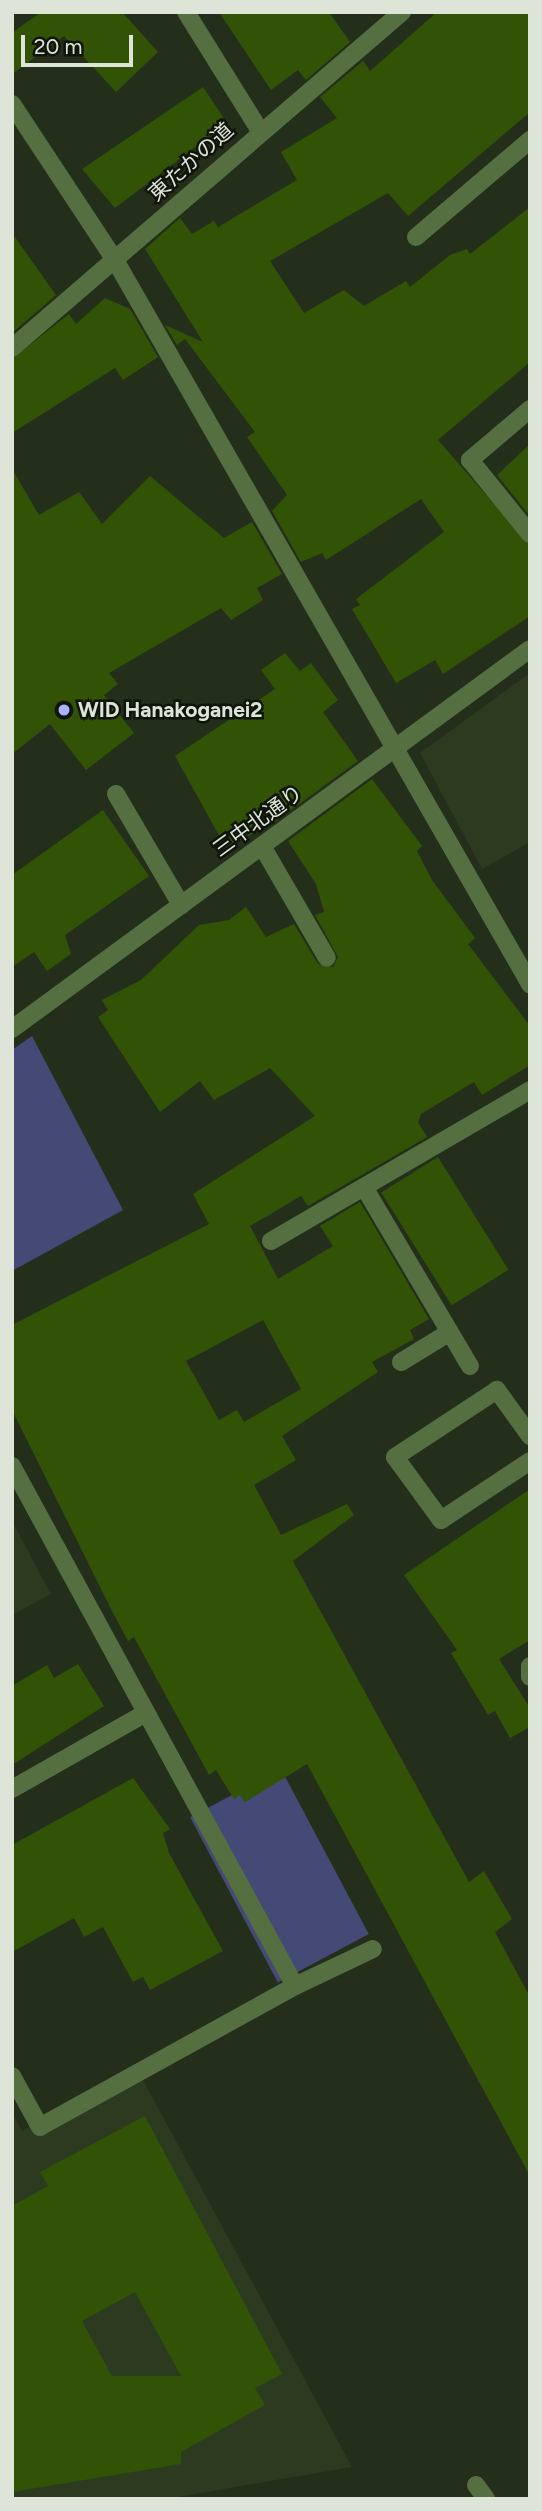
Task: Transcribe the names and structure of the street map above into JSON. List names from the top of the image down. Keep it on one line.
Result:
{"streets":{"street":["東たかの道","三中北通り"]},"places":["WID Hanakoganei2"],"scale_bar":"20 m"}
